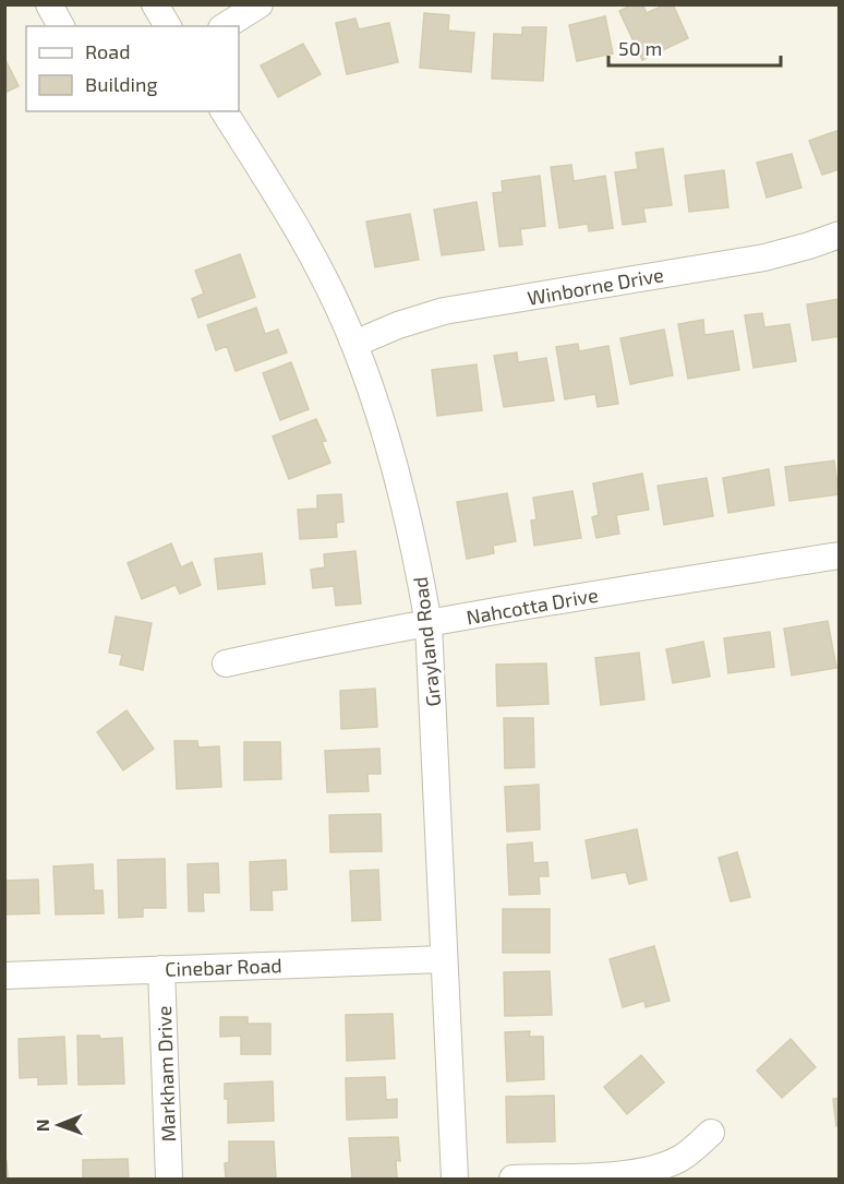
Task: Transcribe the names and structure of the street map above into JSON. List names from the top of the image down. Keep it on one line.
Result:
{"streets":{"street":["Winborne Drive","Nahcotta Drive","Grayland Road","Cinebar Road","Markham Drive"]},"crossings":[["Winborne Drive","Grayland Road"],["Nahcotta Drive","Grayland Road"],["Grayland Road","Cinebar Road"],["Cinebar Road","Markham Drive"]],"legend":["Road","Building"],"scale_bar":"50 m","north":"left"}
